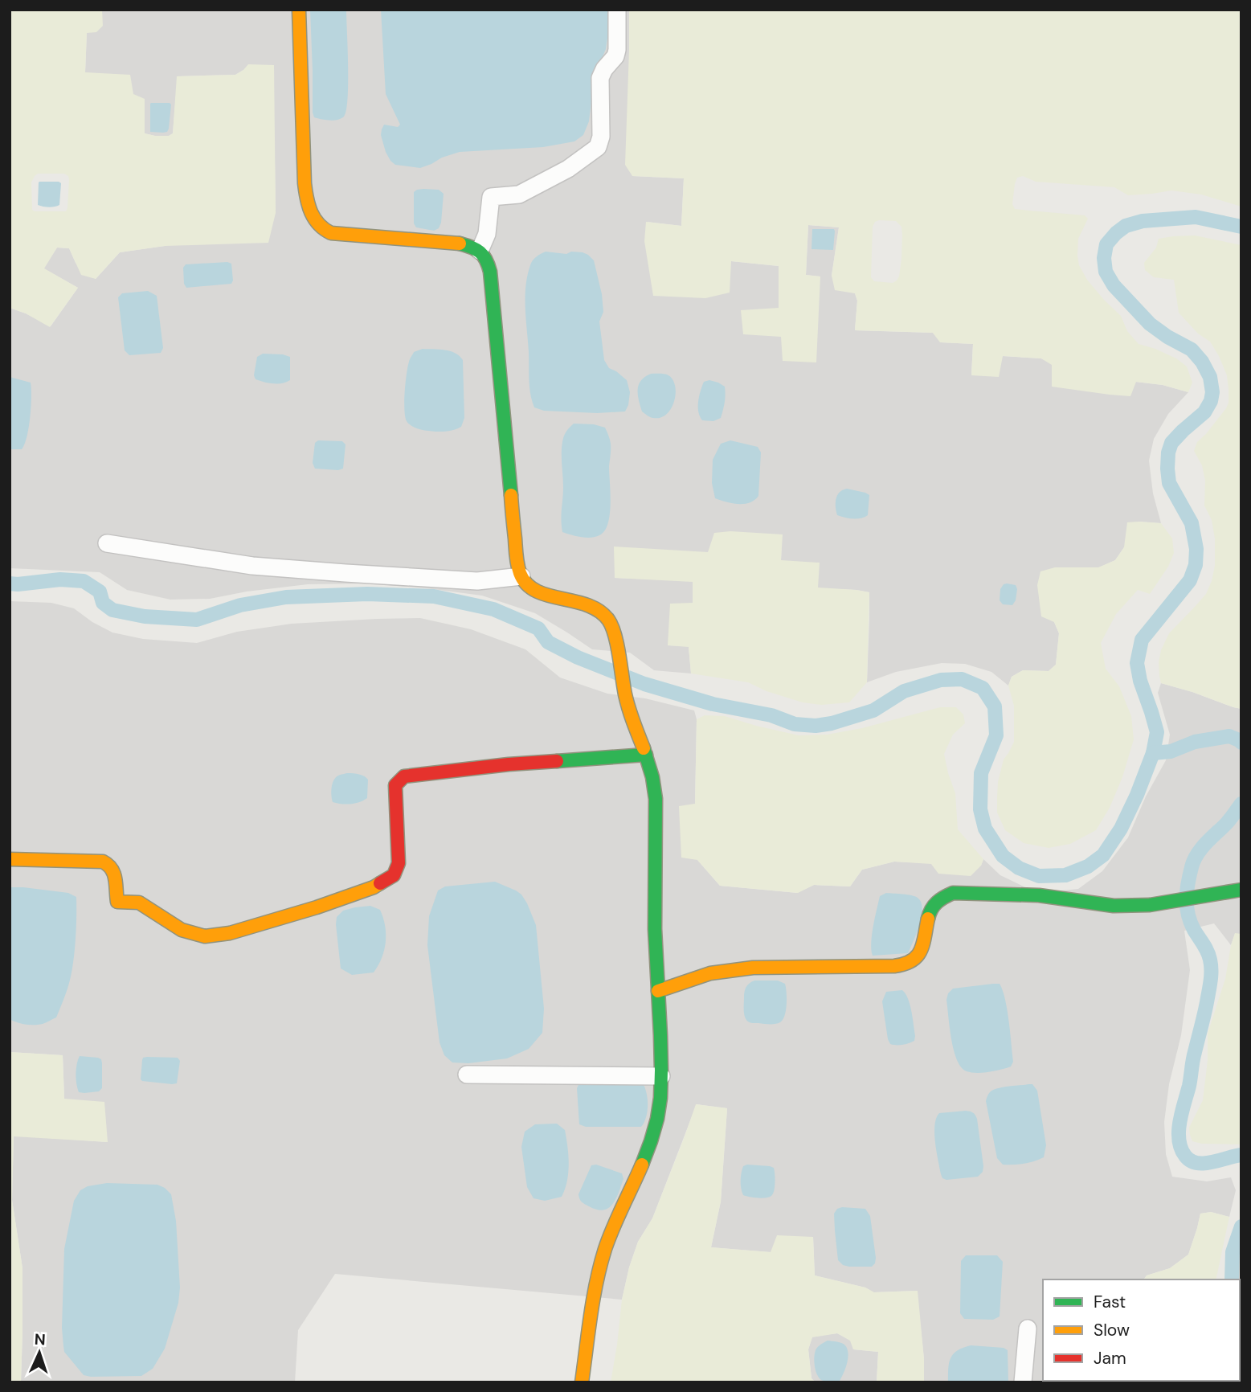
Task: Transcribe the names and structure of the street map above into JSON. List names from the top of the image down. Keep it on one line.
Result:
{"legend":["Fast","Slow","Jam"],"north":"top"}
